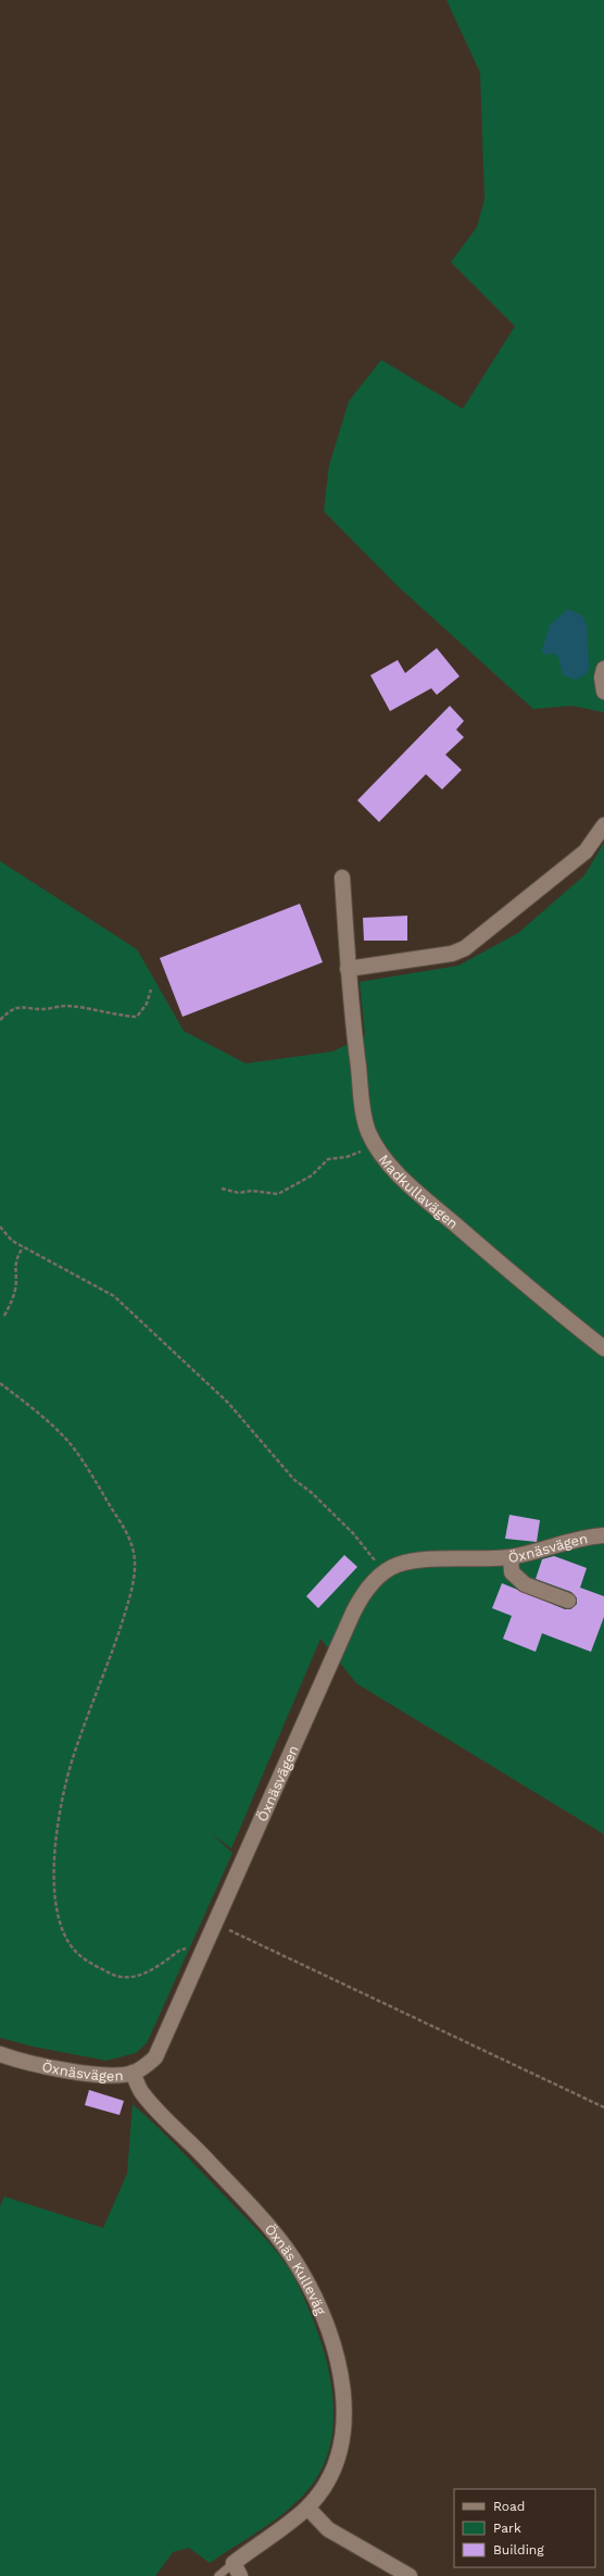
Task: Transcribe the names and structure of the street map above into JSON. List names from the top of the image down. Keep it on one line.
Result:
{"streets":{"street":["Madkullavägen","Öxnäsvägen","Öxnäs Kulleväg"]},"crossings":[["Öxnäsvägen","Öxnäs Kulleväg"]],"legend":["Road","Park","Building"]}
